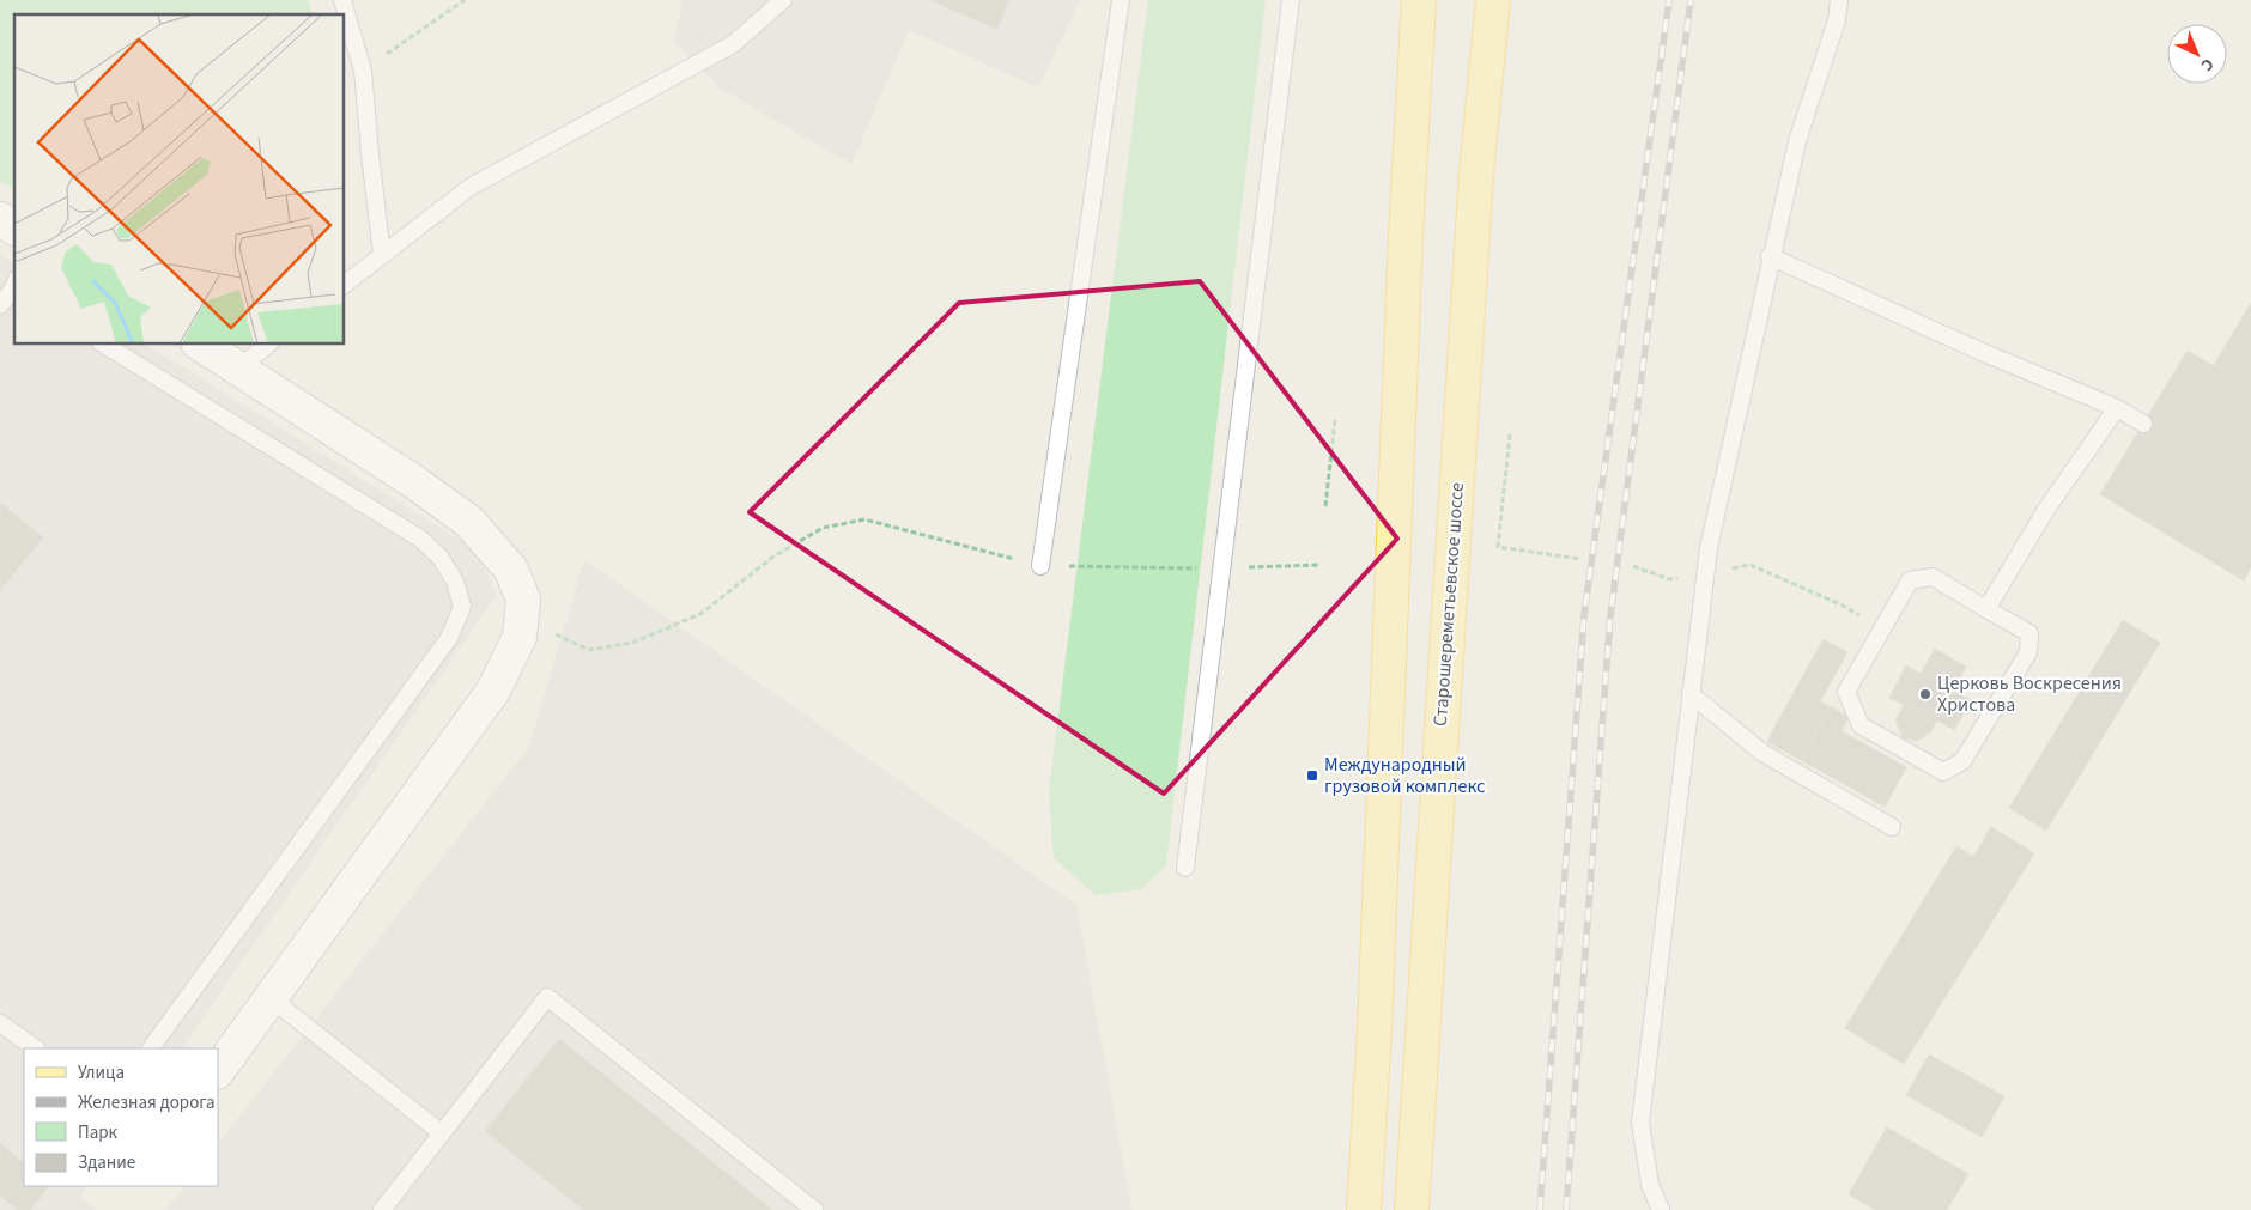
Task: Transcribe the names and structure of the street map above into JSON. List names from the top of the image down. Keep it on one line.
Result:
{"streets":{"main road":["Старошереметьевское шоссе"]},"places":{"other":["Церковь Воскресения Христова"],"transit":["Международный грузовой комплекс"]},"legend":["Улица","Железная дорога","Парк","Здание"],"north":"bottom right"}
